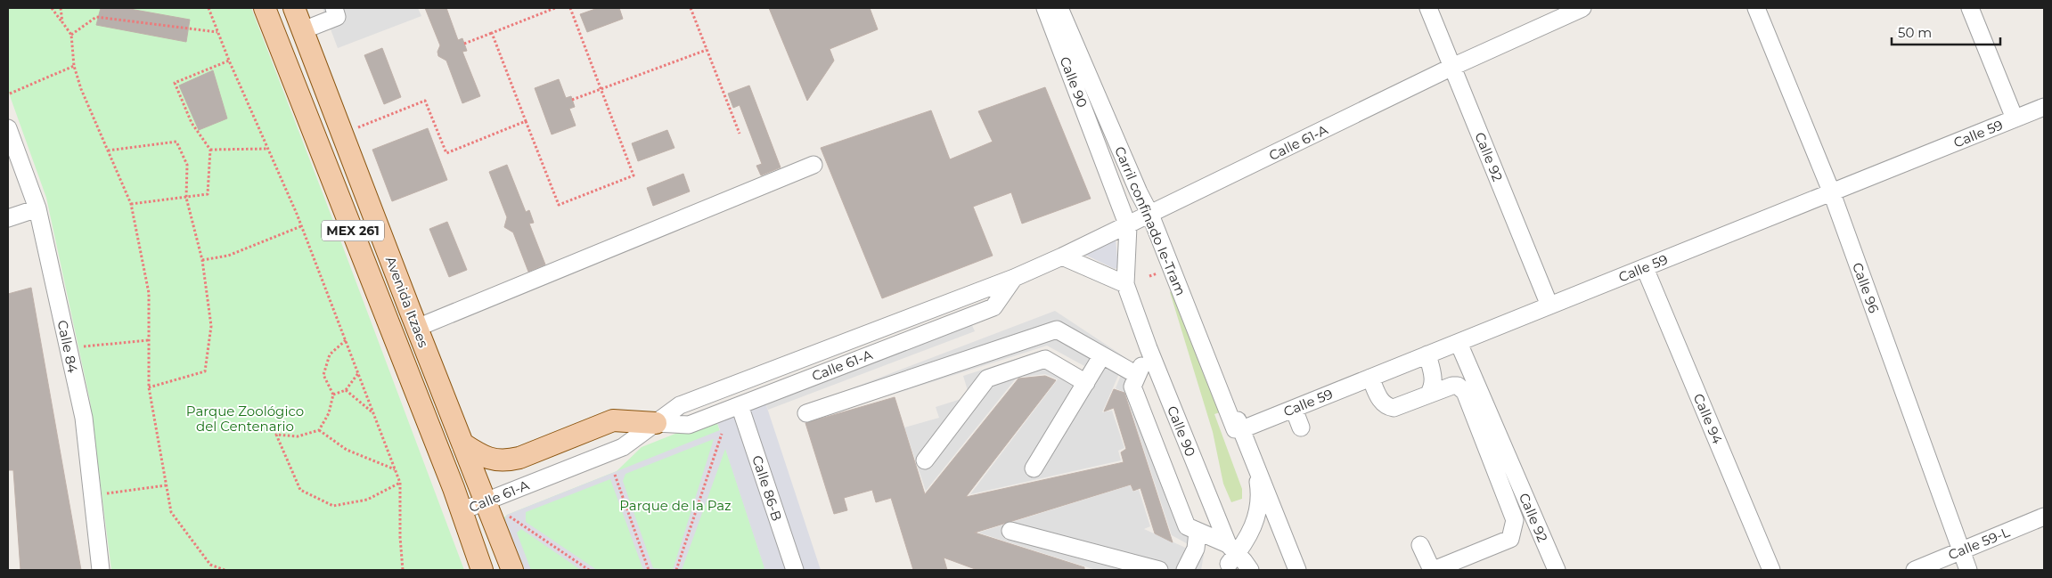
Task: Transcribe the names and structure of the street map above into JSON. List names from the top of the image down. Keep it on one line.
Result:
{"streets":{"main road":["MEX 261","Avenida Itzaes"],"street":["Calle 90","Calle 59","Calle 61-A","Calle 92","Carril confinado Ie-Tram","Calle 96","Calle 84","Calle 94","Calle 86-B","Calle 59-L"]},"crossings":[["Calle 90","Calle 61-A"],["Calle 90","Carril confinado Ie-Tram"],["Calle 59","Calle 92"],["Calle 59","Calle 96"],["Calle 59","Calle 94"],["Calle 61-A","Calle 92"],["Calle 61-A","Carril confinado Ie-Tram"],["Calle 61-A","Avenida Itzaes"],["Calle 61-A","Calle 86-B"],["Calle 96","Calle 59-L"]],"parks":["Parque Zoológico del Centenario","Parque de la Paz"],"scale_bar":"50 m"}
